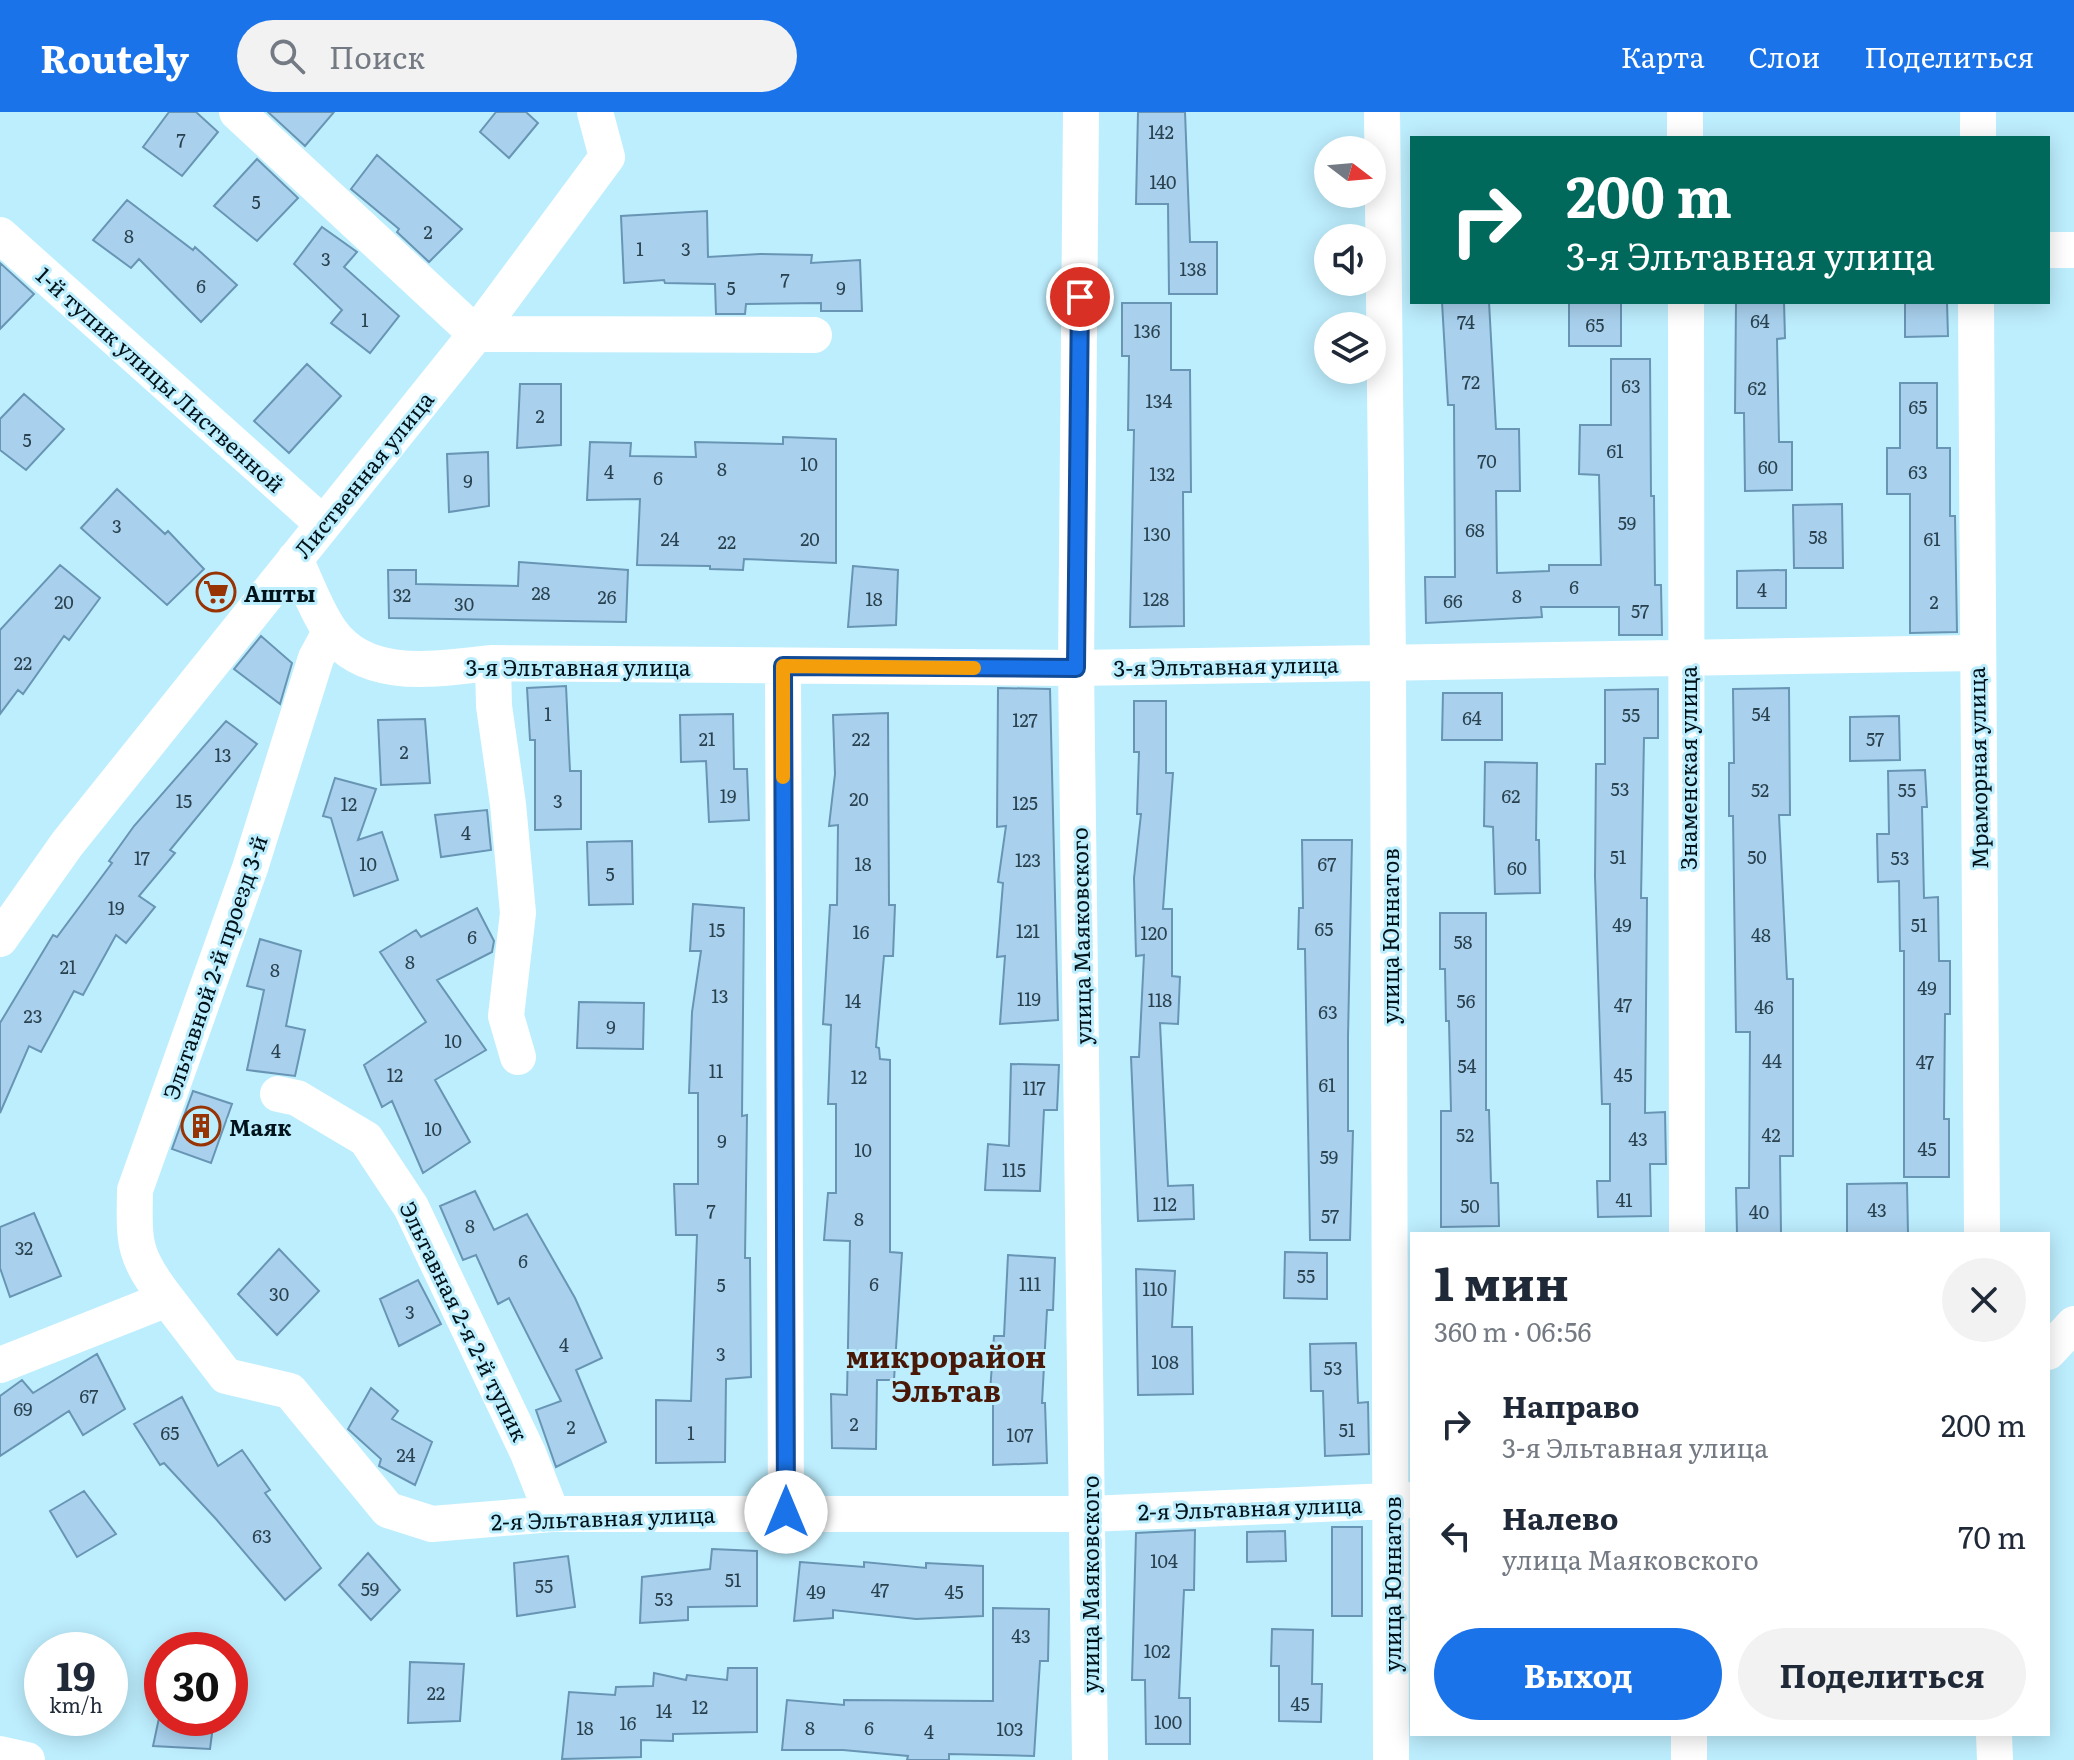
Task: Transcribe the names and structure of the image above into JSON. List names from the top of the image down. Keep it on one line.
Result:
{"streets":{"street":["1-й тупик улицы Лиственной","Лиственная улица","3-я Эльтавная улица","Знаменская улица","Мраморная улица","улица Маяковского","улица Юннатов","Эльтавной 2-й проезд 3-й","Эльтавная 2-я 2-й тупик","2-я Эльтавная улица"]},"crossings":[["1-й тупик улицы Лиственной","Лиственная улица"],["Лиственная улица","3-я Эльтавная улица"],["3-я Эльтавная улица","Знаменская улица"],["3-я Эльтавная улица","Мраморная улица"],["3-я Эльтавная улица","улица Маяковского"],["3-я Эльтавная улица","улица Юннатов"],["3-я Эльтавная улица","Эльтавной 2-й проезд 3-й"],["улица Маяковского","2-я Эльтавная улица"],["улица Юннатов","2-я Эльтавная улица"],["Эльтавной 2-й проезд 3-й","2-я Эльтавная улица"],["Эльтавная 2-я 2-й тупик","2-я Эльтавная улица"]],"districts":["микрорайон Эльтав"],"places":{"supermarket":["Ашты"],"building":["Маяк"]},"house_numbers":["142","7","140","5","2","8","1","3","3","138","7","6","5","9","1","64","74","65","136","72","63","62","134","65","2","5","61","70","10","60","8","4","63","132","6","9","59","3","68","130","58","24","20","61","22","6","4","28","32","8","26","18","128","66","20","2","30","57","22","1","54","55","64","127","21","22","57","2","13","53","52","55","19","62","20","15","3","125","12","4","51","50","17","53","123","10","18","67","60","5","19","49","51","65","15","121","16","120","48","6","58","8","21","8","49","13","119","118","14","56","47","46","63","23","9","10","4","44","47","54","11","12","45","12","61","117","10","52","42","43","9","45","10","59","115","41","112","50","43","7","40","57","8","8","32","6","55","6","111","5","110","30","3","4","3","108","53","67","69","2","2","51","65","1","107","24","63","104","51","55","59","47","49","45","53","43","102","22","45","12","14","100","16","18","8","6","103","4"],"north":"right","page":{"header":"Routely","search":"Поиск","nav":["Карта","Слои","Поделиться"],"turn":["200 m","3-я Эльтавная улица"],"heading":["1 мин","360 m · 06:56"],"list":[{"name":"Направо","note":"3-я Эльтавная улица","value":"200 m"},{"name":"Налево","note":"улица Маяковского","value":"70 m"}],"buttons":["Выход","Поделиться"],"speed":"19 km/h","limit":"30"}}
